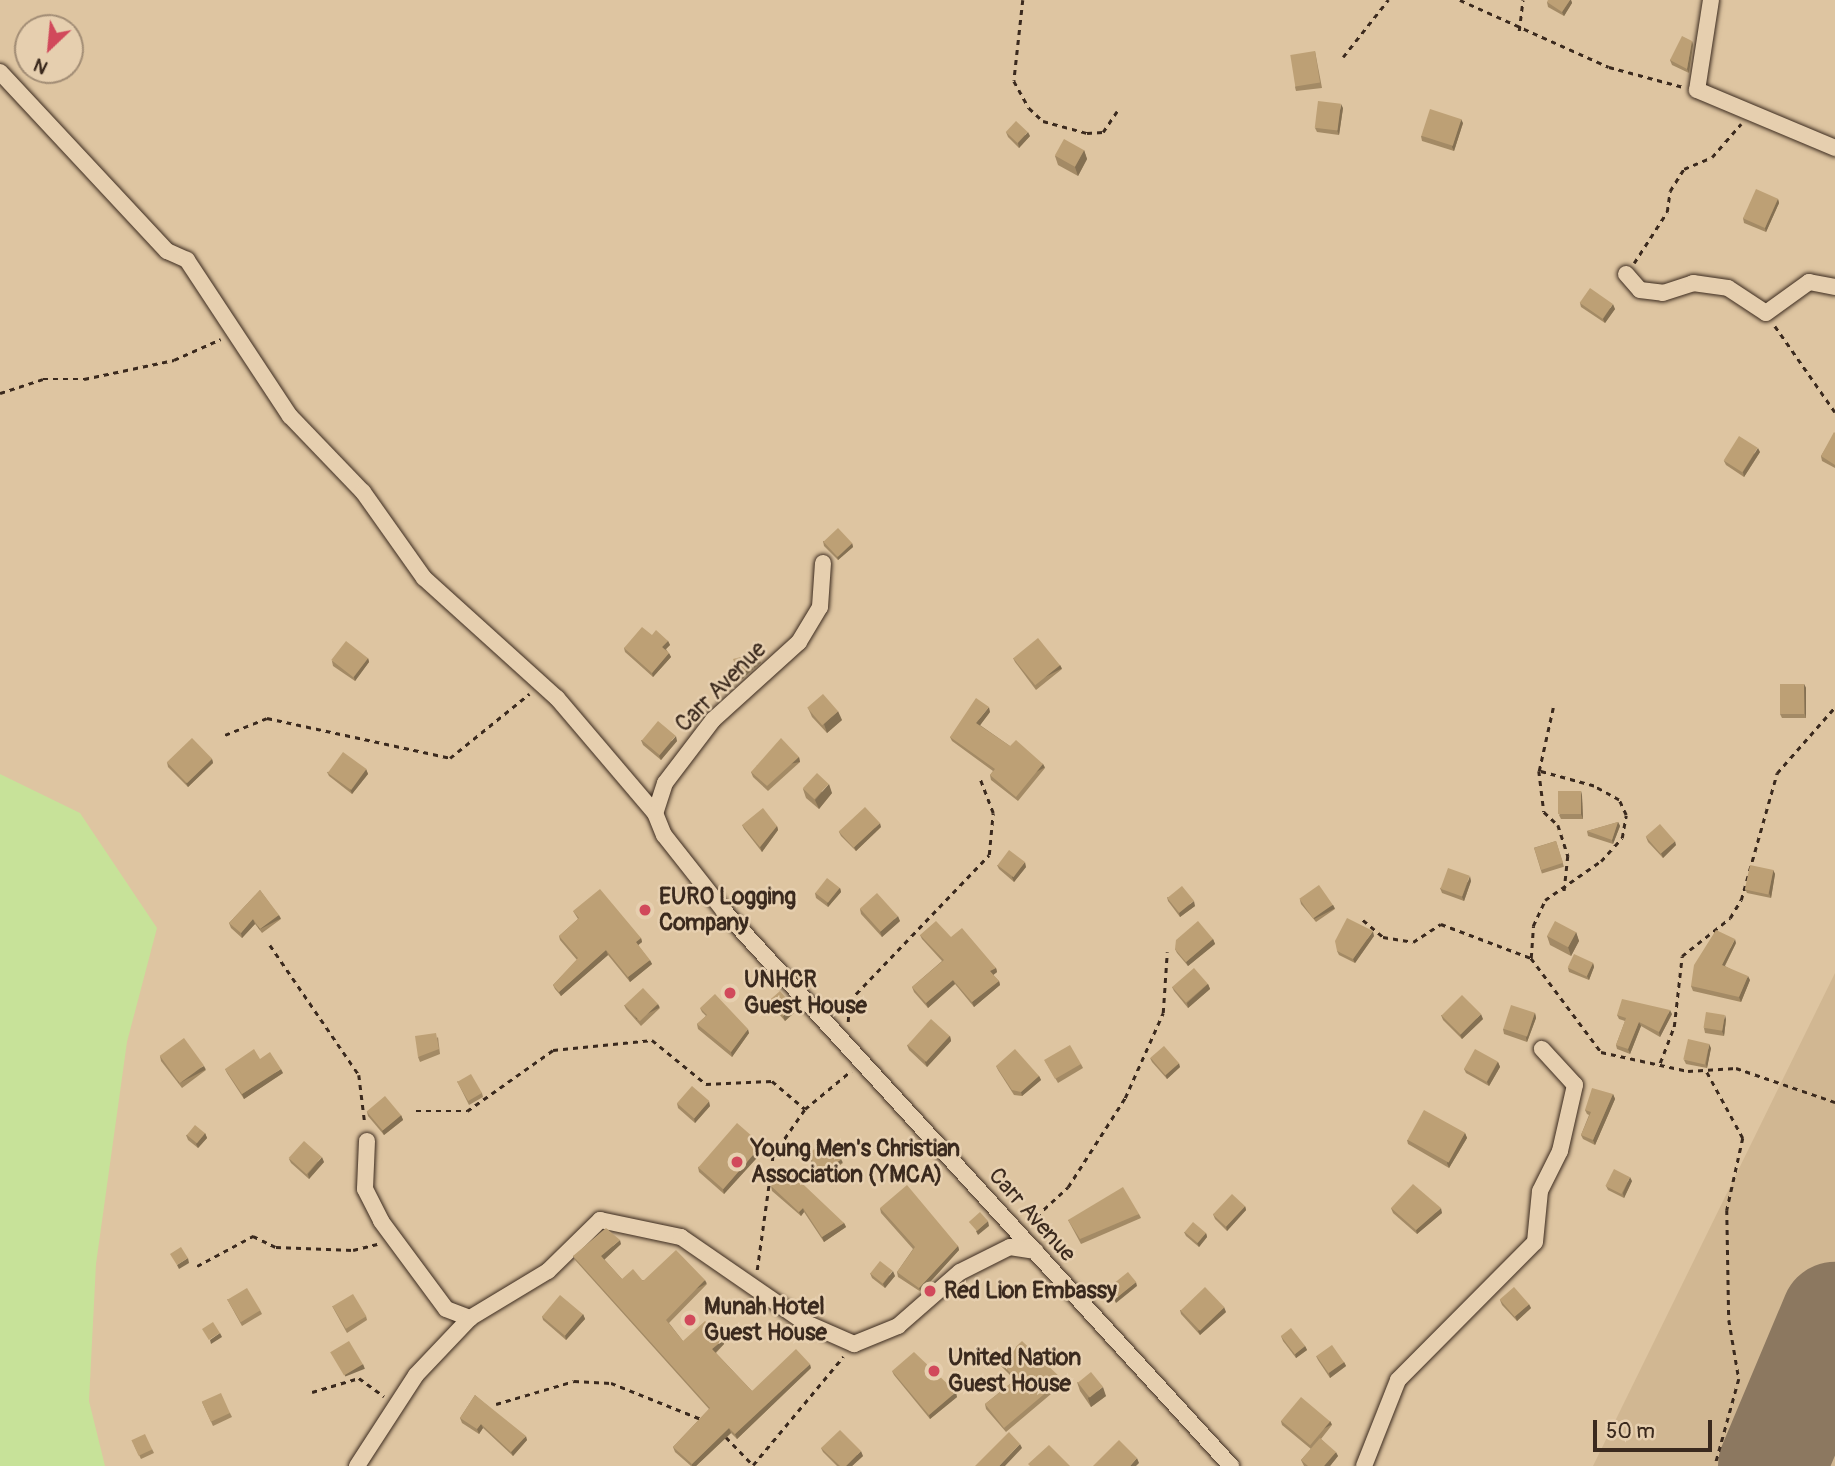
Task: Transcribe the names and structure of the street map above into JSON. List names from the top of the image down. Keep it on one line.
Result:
{"streets":{"street":["Carr Avenue"]},"places":["EURO Logging Company","UNHCR Guest House","Young Men's Christian Association (YMCA)","Red Lion Embassy","Munah Hotel Guest House","United Nation Guest House"],"scale_bar":"50 m","north":"bottom left"}
